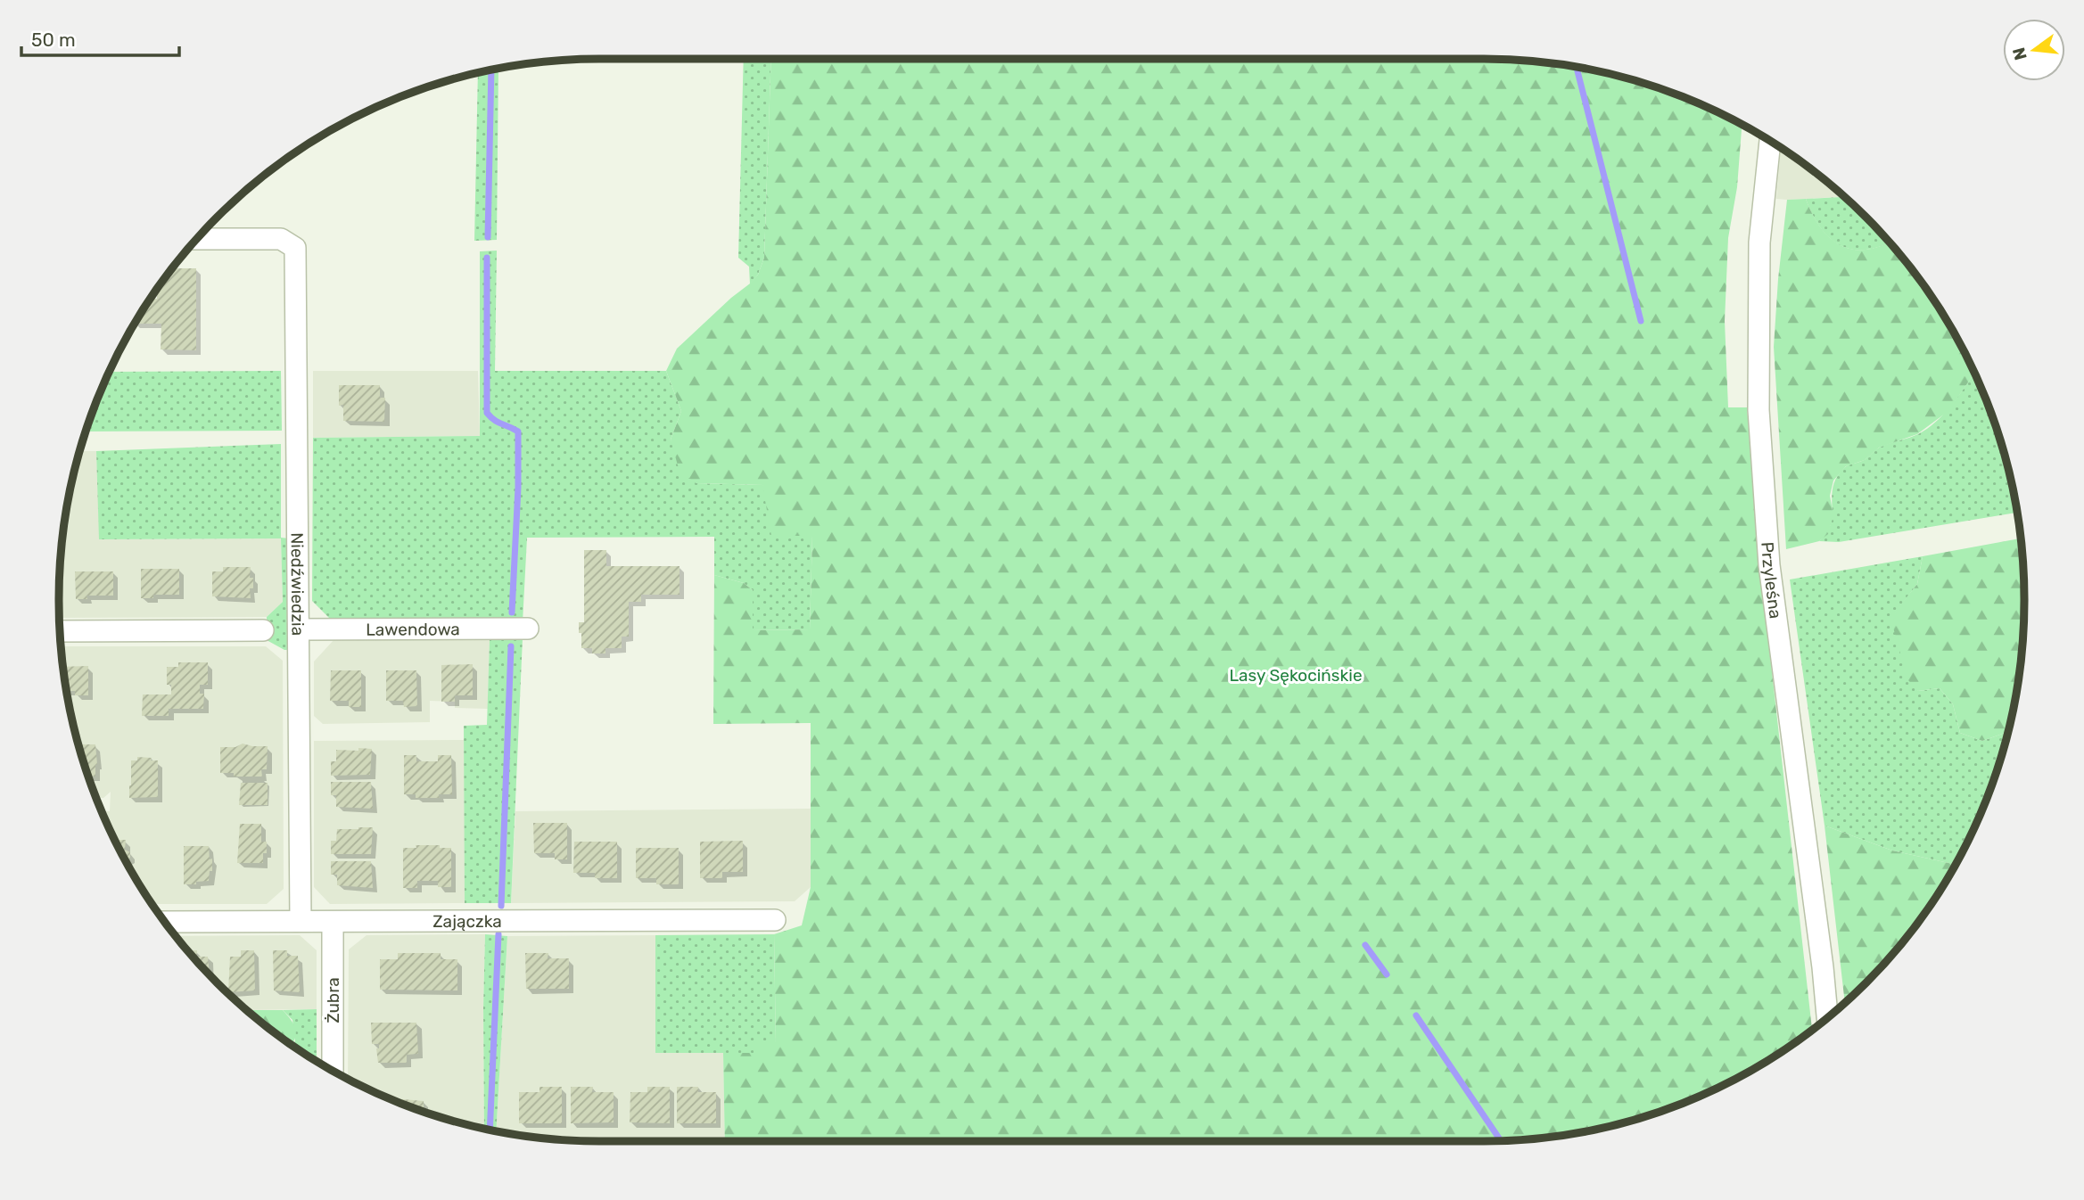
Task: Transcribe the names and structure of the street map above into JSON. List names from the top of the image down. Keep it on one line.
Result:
{"streets":{"street":["Przyleśna","Niedźwiedzia","Lawendowa","Zajączka","Żubra"]},"crossings":[["Niedźwiedzia","Lawendowa"],["Niedźwiedzia","Zajączka"],["Zajączka","Żubra"]],"parks":["Lasy Sękocińskie"],"scale_bar":"50 m","north":"left"}
